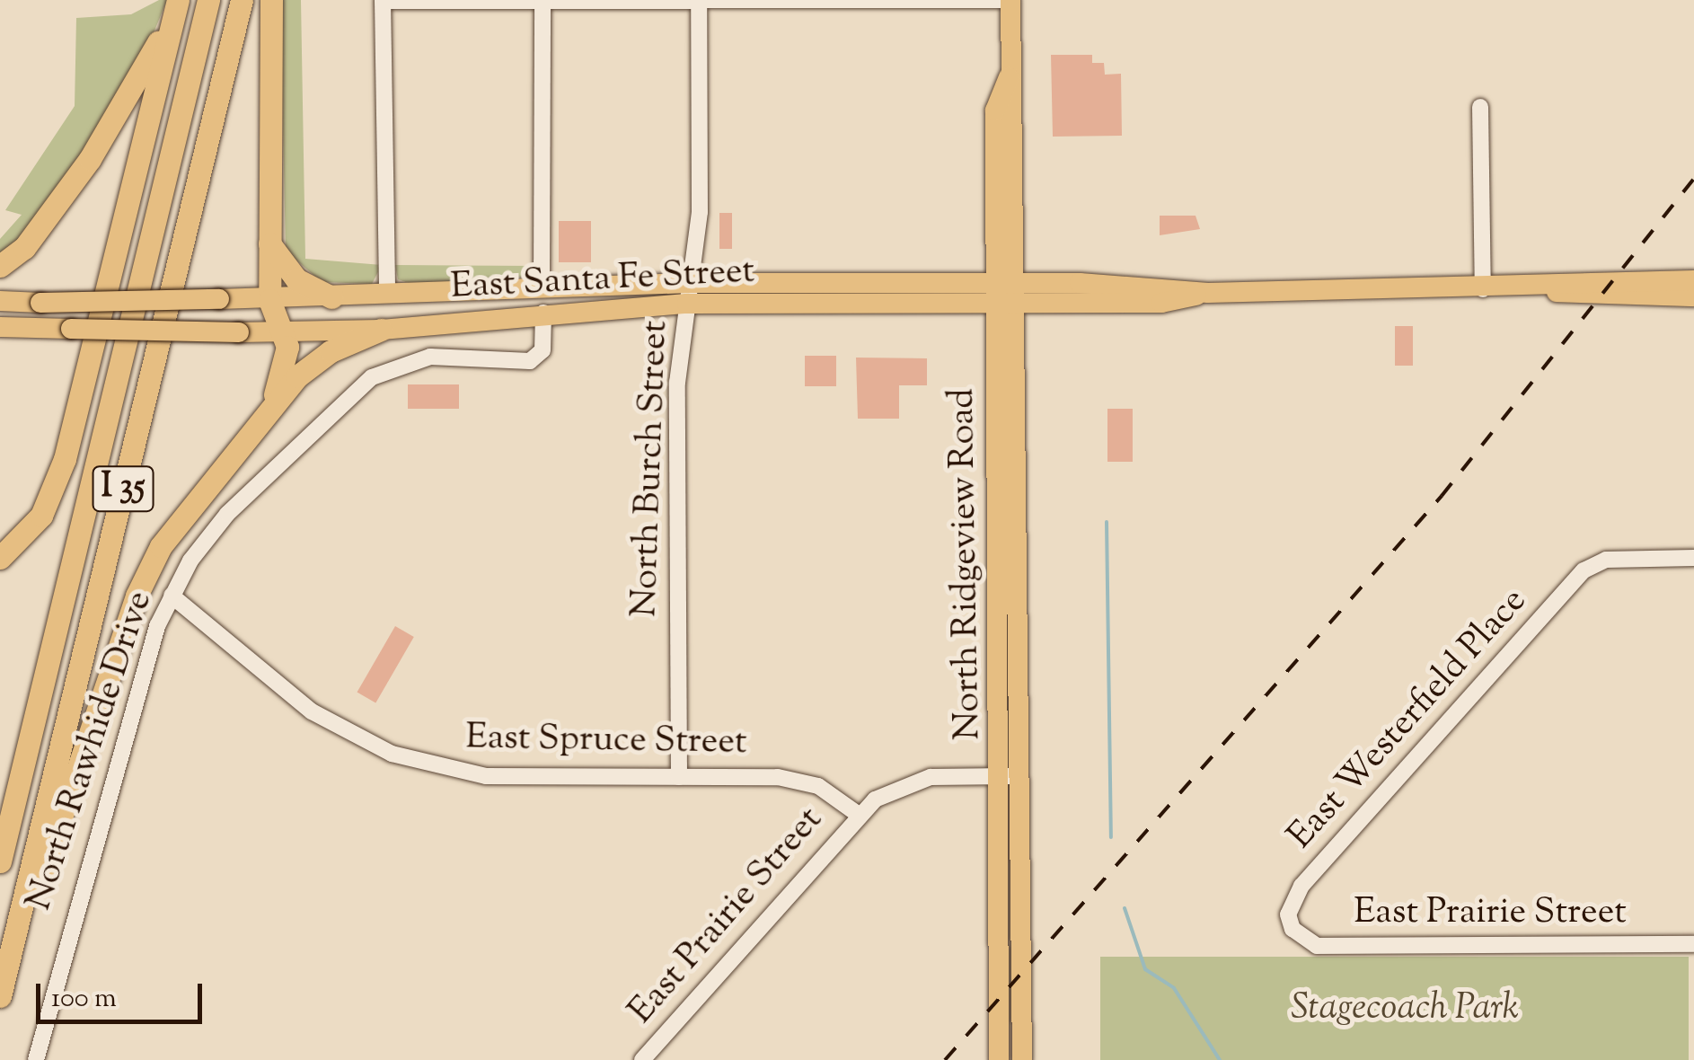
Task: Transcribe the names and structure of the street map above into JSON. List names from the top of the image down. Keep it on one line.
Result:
{"streets":{"highway":["I 35"],"main road":["East Santa Fe Street","North Ridgeview Road"],"street":["North Burch Street","East Westerfield Place","East Spruce Street","North Rawhide Drive","East Prairie Street"]},"crossings":[["East Santa Fe Street","North Burch Street"],["East Santa Fe Street","North Ridgeview Road"],["East Santa Fe Street","North Rawhide Drive"],["North Burch Street","East Spruce Street"],["East Westerfield Place","East Prairie Street"],["East Spruce Street","North Rawhide Drive"],["East Spruce Street","East Prairie Street"]],"parks":["Stagecoach Park"],"scale_bar":"100 m"}
